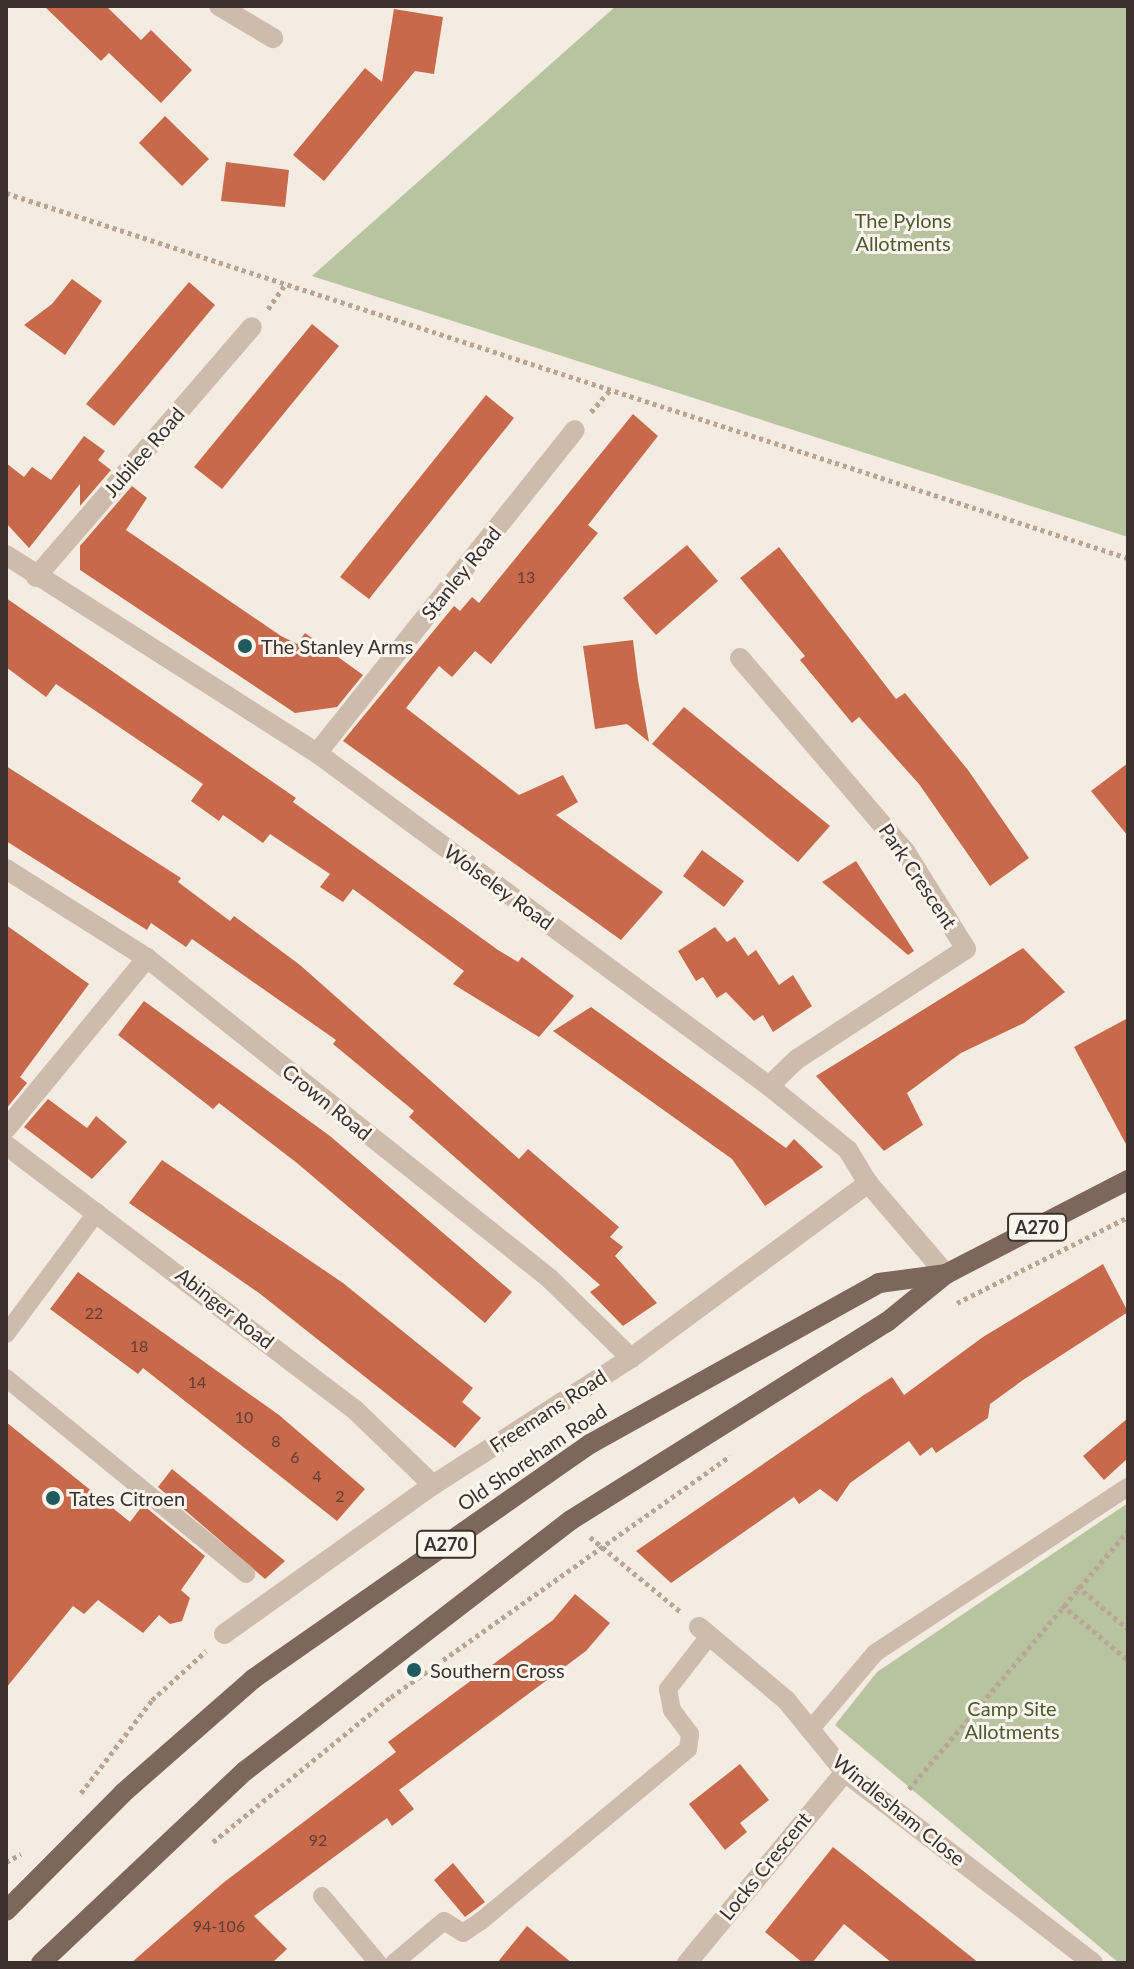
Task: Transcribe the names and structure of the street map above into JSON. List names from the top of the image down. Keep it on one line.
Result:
{"streets":{"main road":["A270","Old Shoreham Road"],"street":["Jubilee Road","Stanley Road","Park Crescent","Wolseley Road","Crown Road","Abinger Road","Freemans Road","Windlesham Close","Locks Crescent"]},"crossings":[["Jubilee Road","Wolseley Road"],["Stanley Road","Wolseley Road"],["Park Crescent","Wolseley Road"],["Wolseley Road","Freemans Road"],["Wolseley Road","Old Shoreham Road"],["Crown Road","Freemans Road"],["Abinger Road","Freemans Road"],["Windlesham Close","Locks Crescent"]],"parks":["The Pylons Allotments","Camp Site Allotments"],"places":["The Stanley Arms","Tates Citroen","Southern Cross"],"house_numbers":["13","22","18","14","10","8","6","4","2","92","94-106"]}
